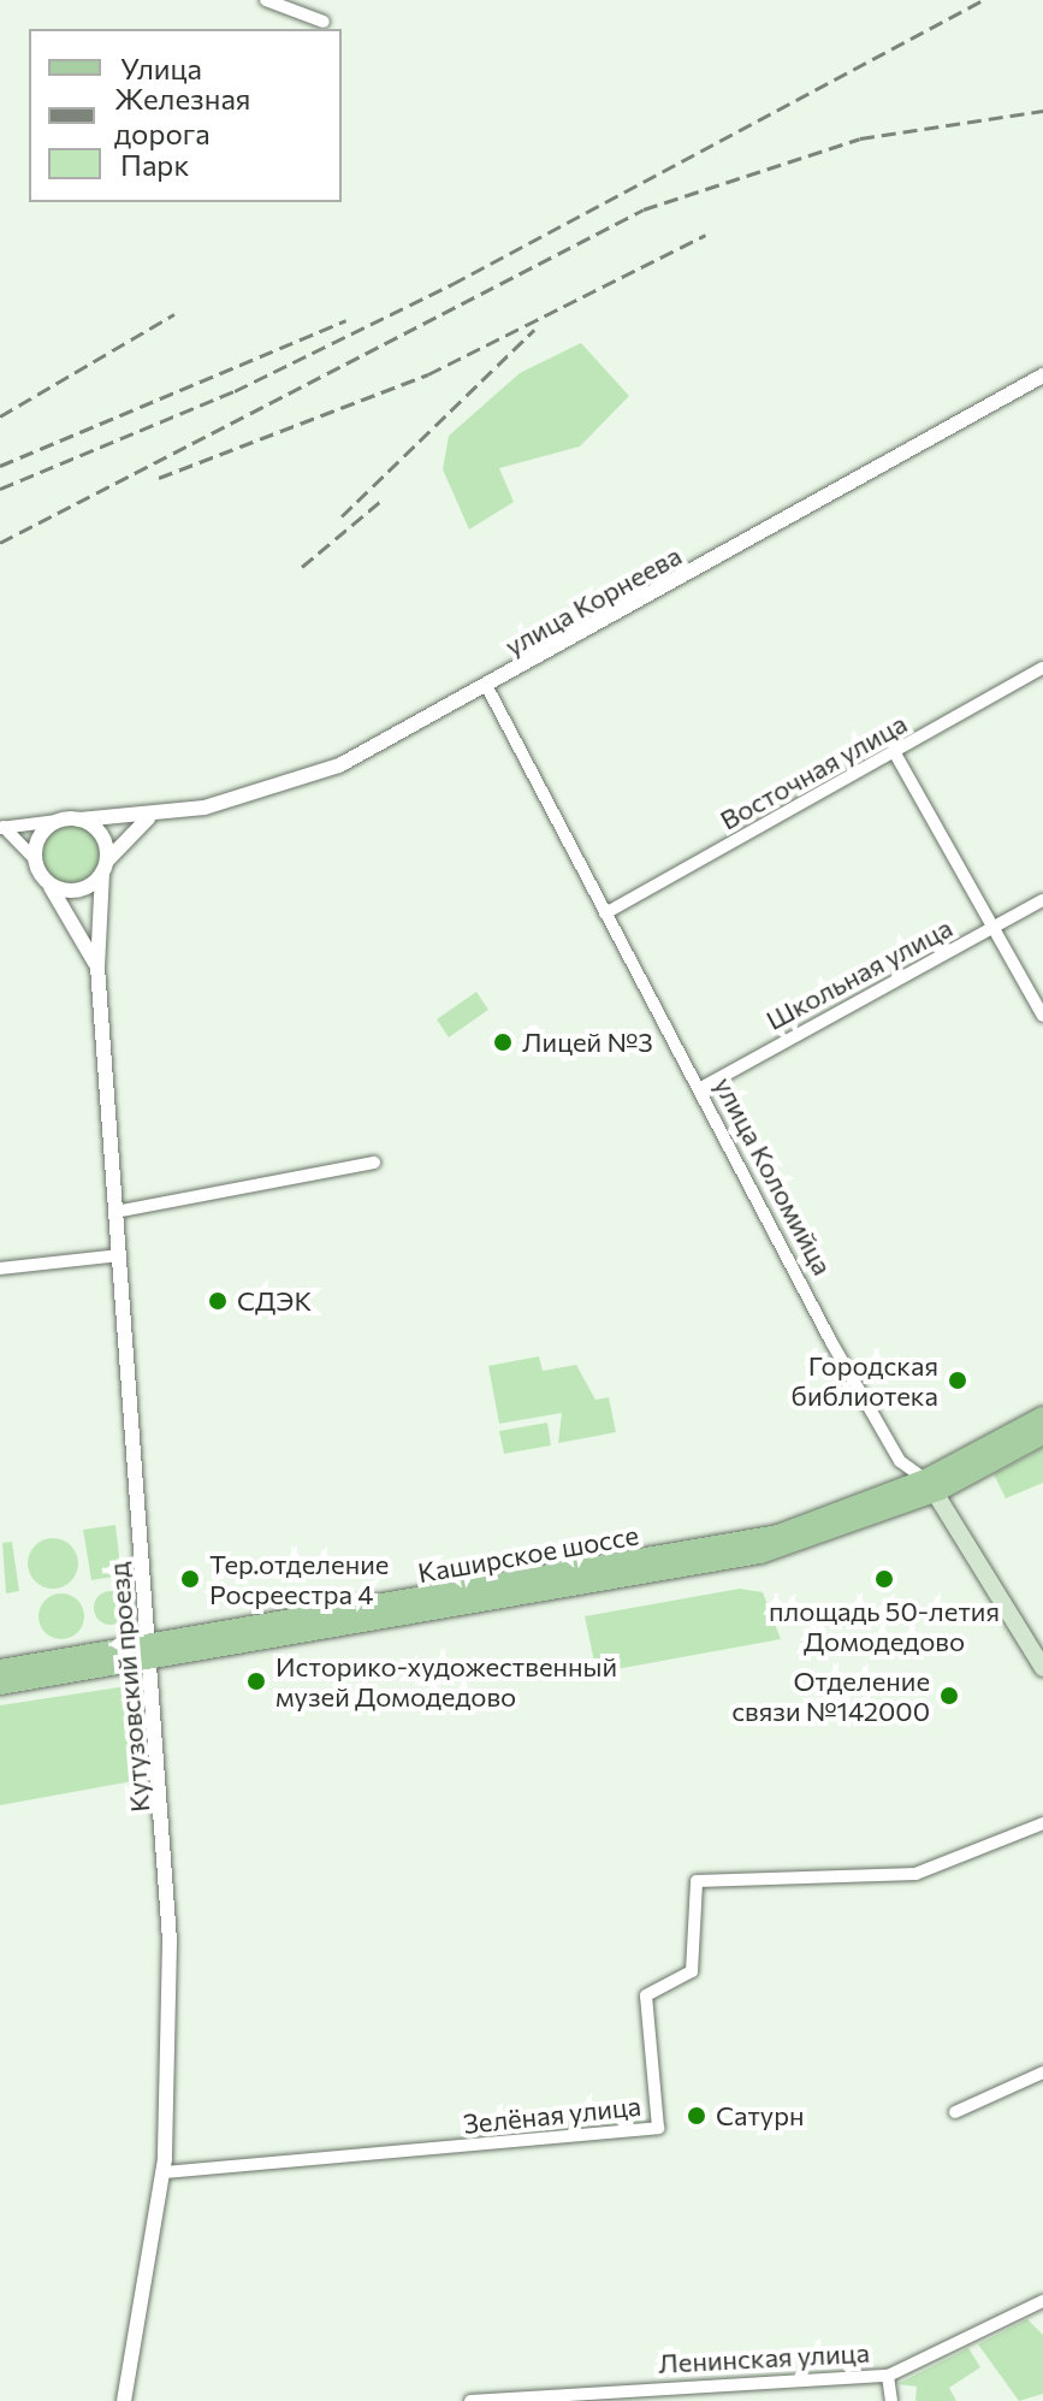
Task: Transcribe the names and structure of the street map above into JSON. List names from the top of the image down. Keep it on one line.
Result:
{"streets":{"main road":["улица Коломийца","Каширское шоссе"],"street":["улица Корнеева","Восточная улица","Школьная улица","Кутузовский проезд","Зелёная улица","Ленинская улица"]},"crossings":[["улица Корнеева","улица Коломийца"],["улица Корнеева","Кутузовский проезд"],["Восточная улица","улица Коломийца"],["Школьная улица","улица Коломийца"],["улица Коломийца","Каширское шоссе"],["Каширское шоссе","Кутузовский проезд"],["Кутузовский проезд","Зелёная улица"]],"places":["Лицей №3","СДЭК","Городская библиотека","Тер.отделение Росреестра 4","площадь 50-летия Домодедово","Историко-художественный музей Домодедово","Отделение связи №142000","Сатурн"],"legend":["Улица","Железная дорога","Парк"]}
